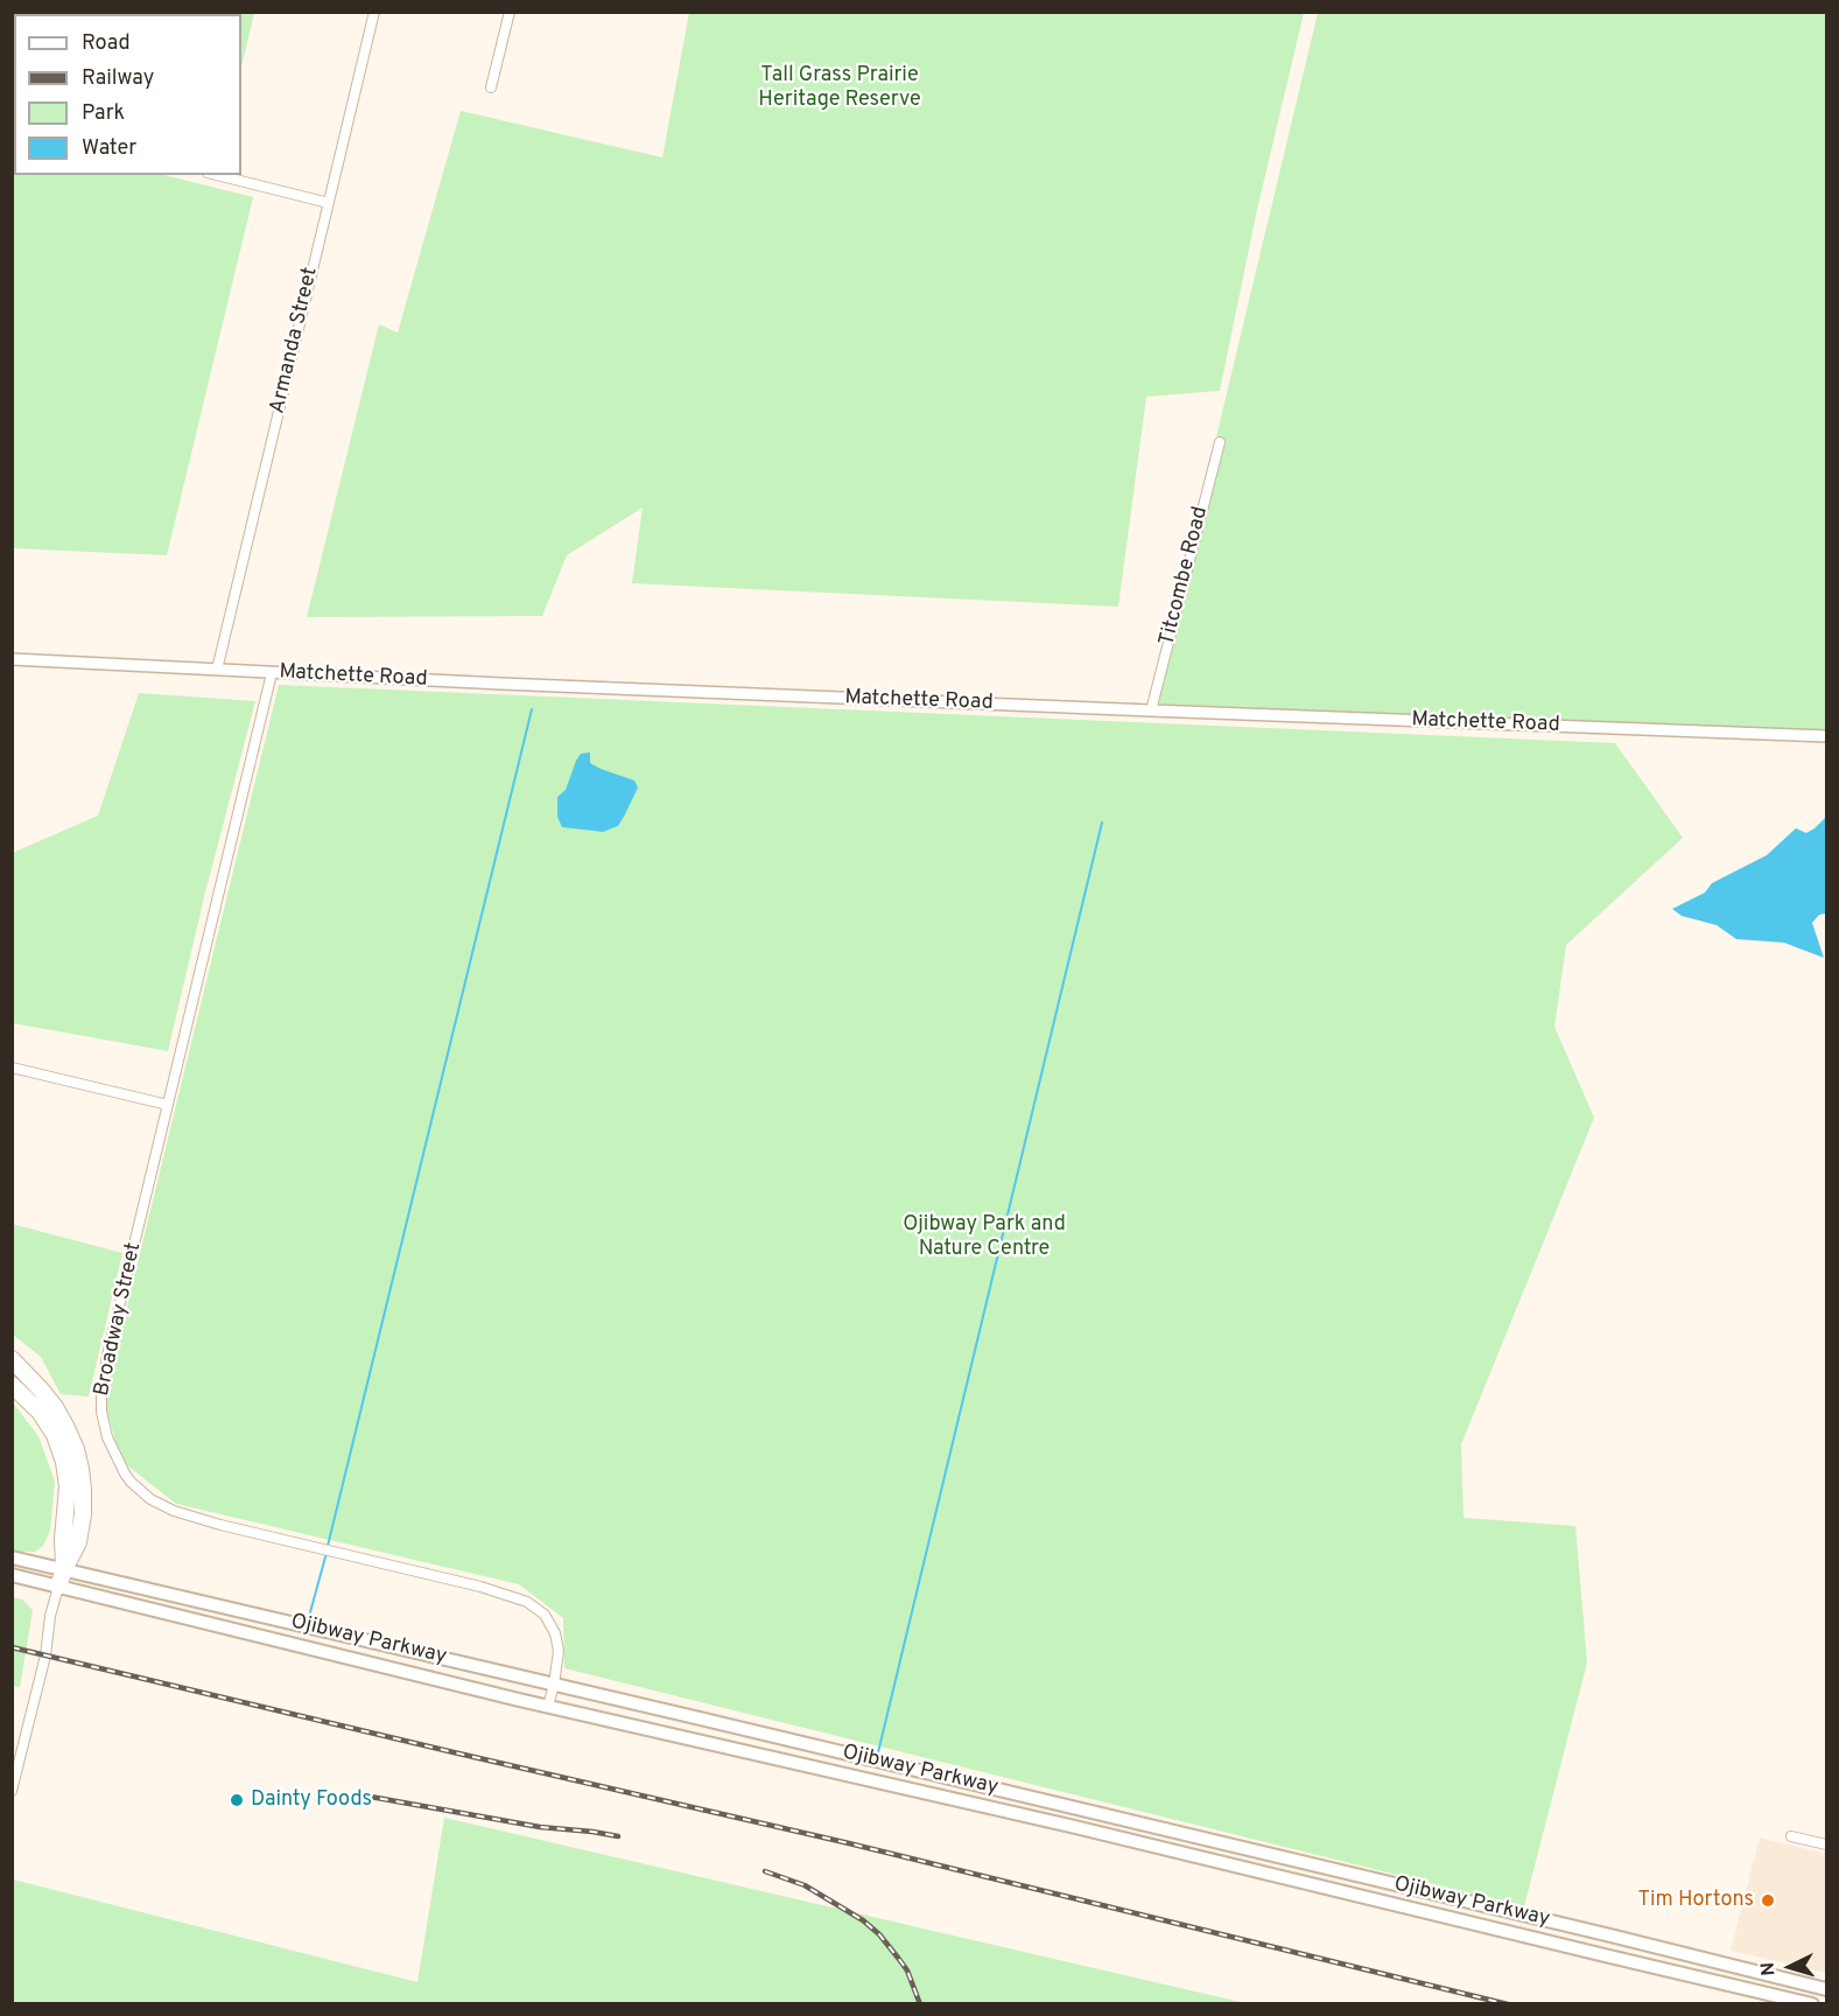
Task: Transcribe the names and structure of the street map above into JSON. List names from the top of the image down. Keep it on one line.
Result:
{"streets":{"main road":["Ojibway Parkway"],"street":["Armanda Street","Titcombe Road","Matchette Road","Broadway Street"]},"crossings":[["Armanda Street","Matchette Road"],["Titcombe Road","Matchette Road"],["Matchette Road","Broadway Street"],["Broadway Street","Ojibway Parkway"]],"parks":["Tall Grass Prairie Heritage Reserve","Ojibway Park and Nature Centre"],"places":["Dainty Foods","Tim Hortons"],"legend":["Road","Railway","Park","Water"],"north":"left"}
